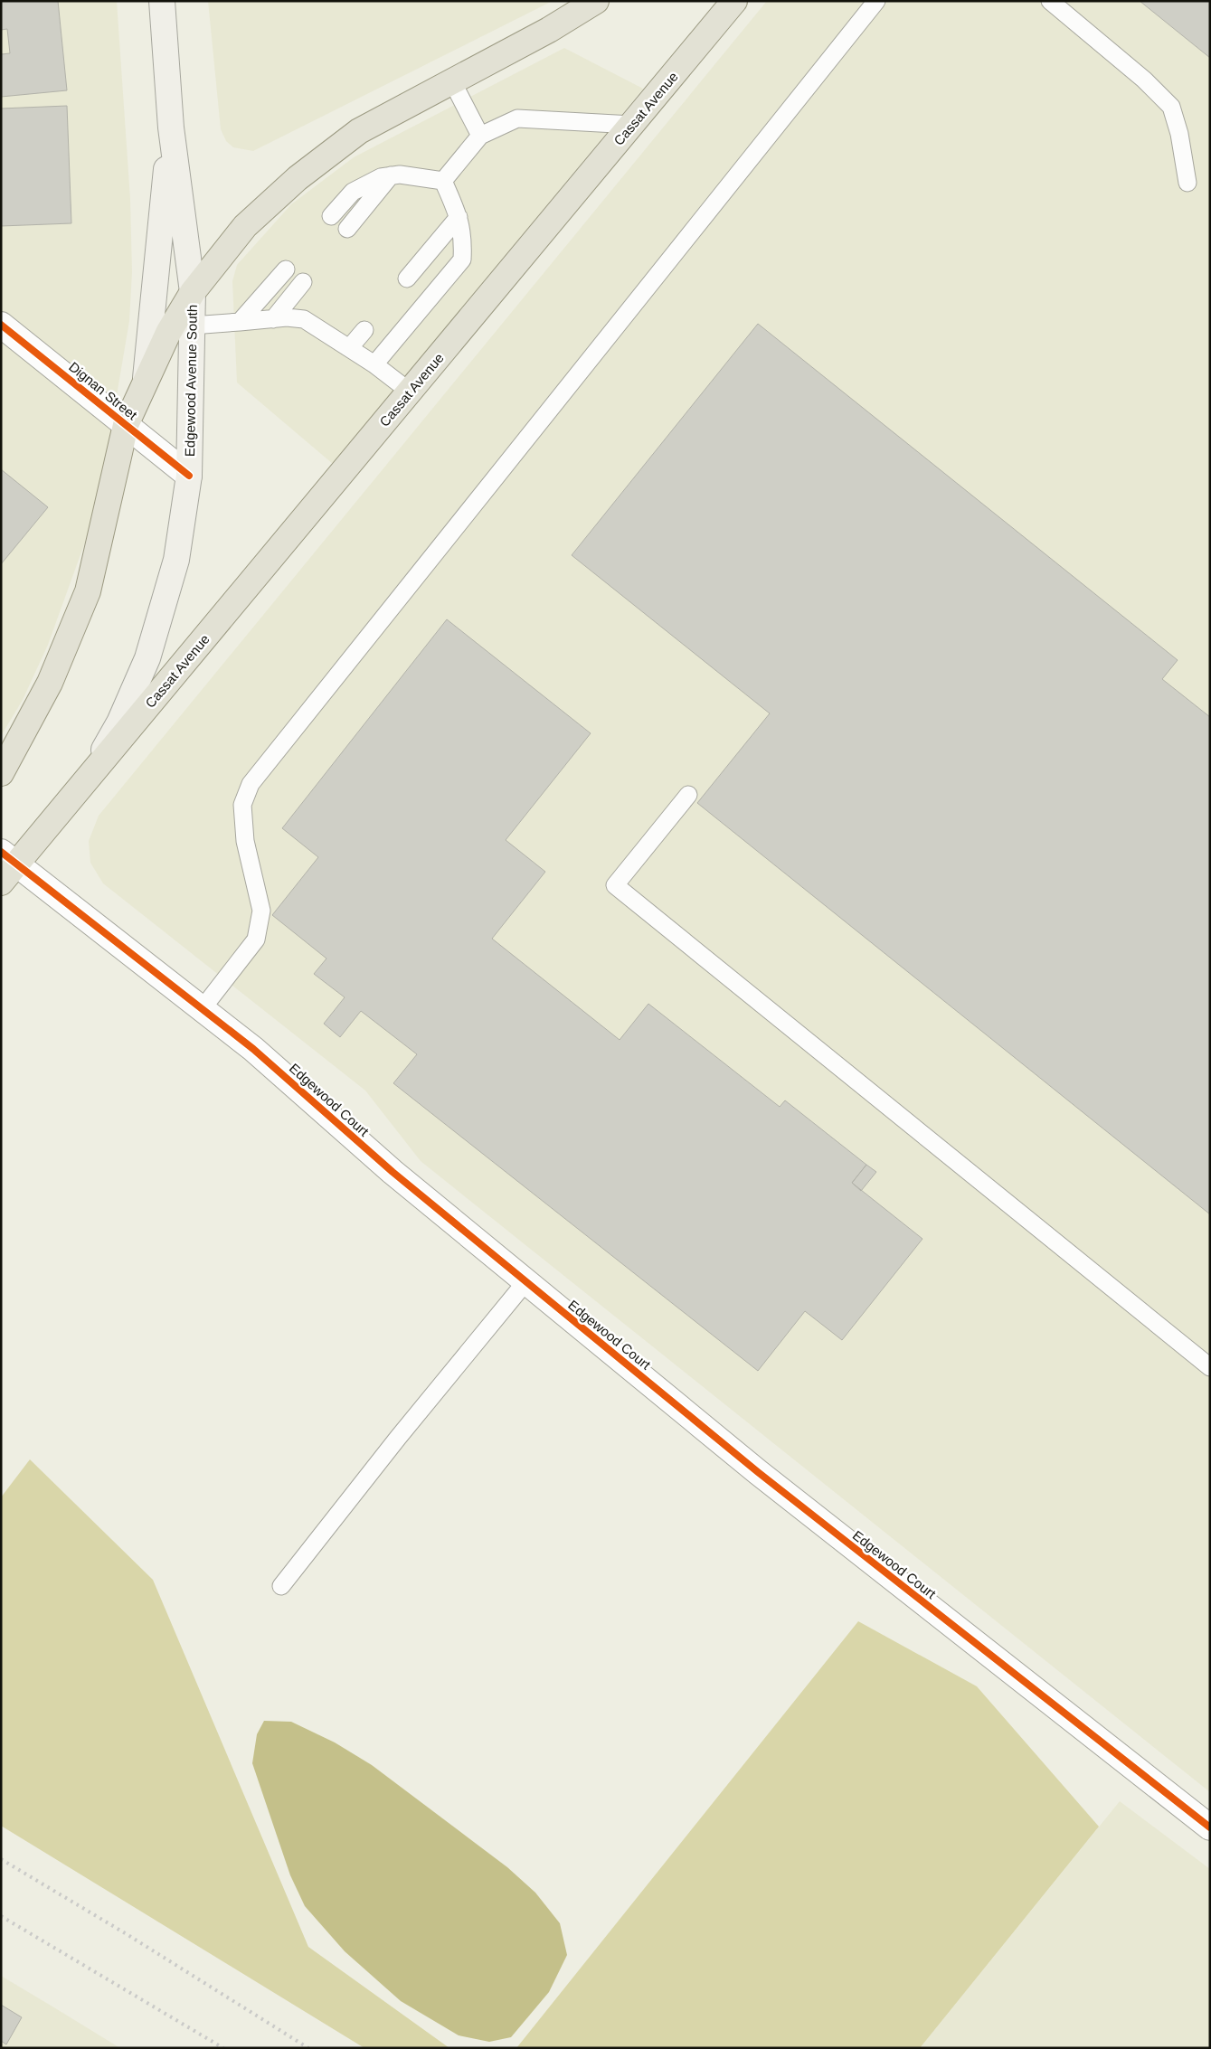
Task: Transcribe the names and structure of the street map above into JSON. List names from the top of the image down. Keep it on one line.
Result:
{"streets":{"main road":["Cassat Avenue","Edgewood Avenue South"],"street":["Dignan Street","Edgewood Court"]},"crossings":[["Cassat Avenue","Edgewood Avenue South"],["Edgewood Avenue South","Dignan Street"],["Edgewood Avenue South","Edgewood Court"]]}
